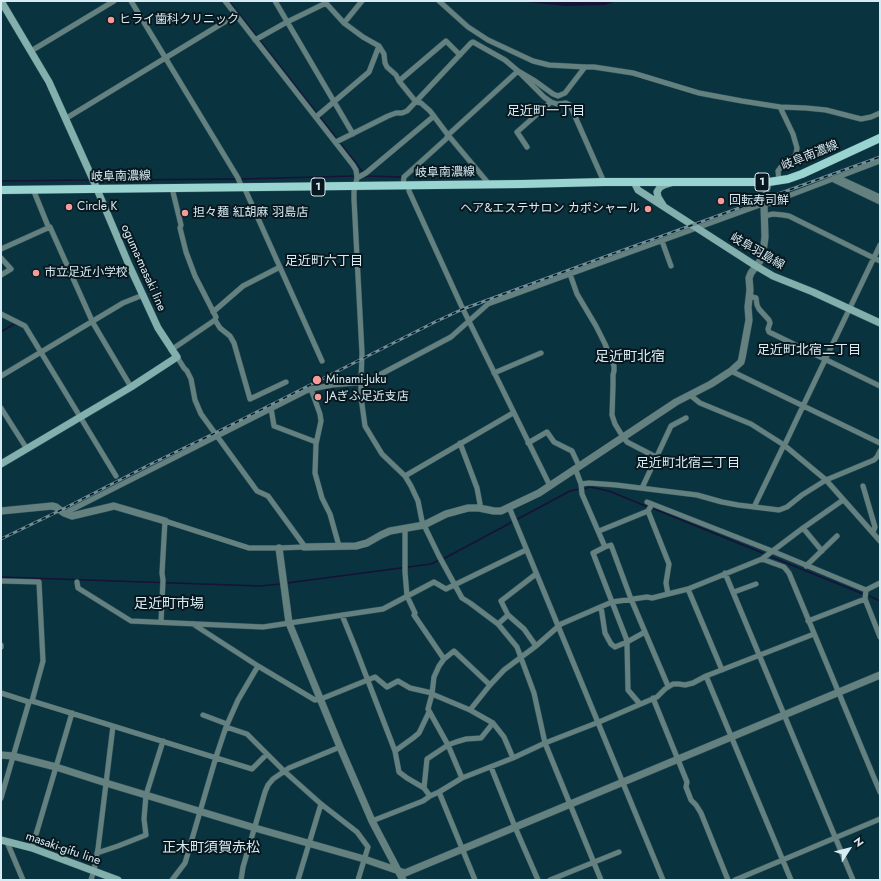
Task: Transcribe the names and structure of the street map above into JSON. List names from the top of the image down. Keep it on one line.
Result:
{"streets":{"main road":["岐阜南濃線","1","岐阜羽島線","oguma-masaki line","masaki-gifu line"]},"crossings":[["岐阜南濃線","岐阜羽島線"],["岐阜南濃線","oguma-masaki line"]],"districts":["足近町一丁目","足近町六丁目","足近町北宿二丁目","足近町北宿","足近町北宿三丁目","足近町市場","正木町須賀赤松"],"places":["ヒライ歯科クリニック","回転寿司鮮","Circle K","ヘア&エステサロン カポシャール","担々麺 紅胡麻 羽島店","市立足近小学校","Minami-Juku","JAぎふ足近支店"],"north":"top right"}
